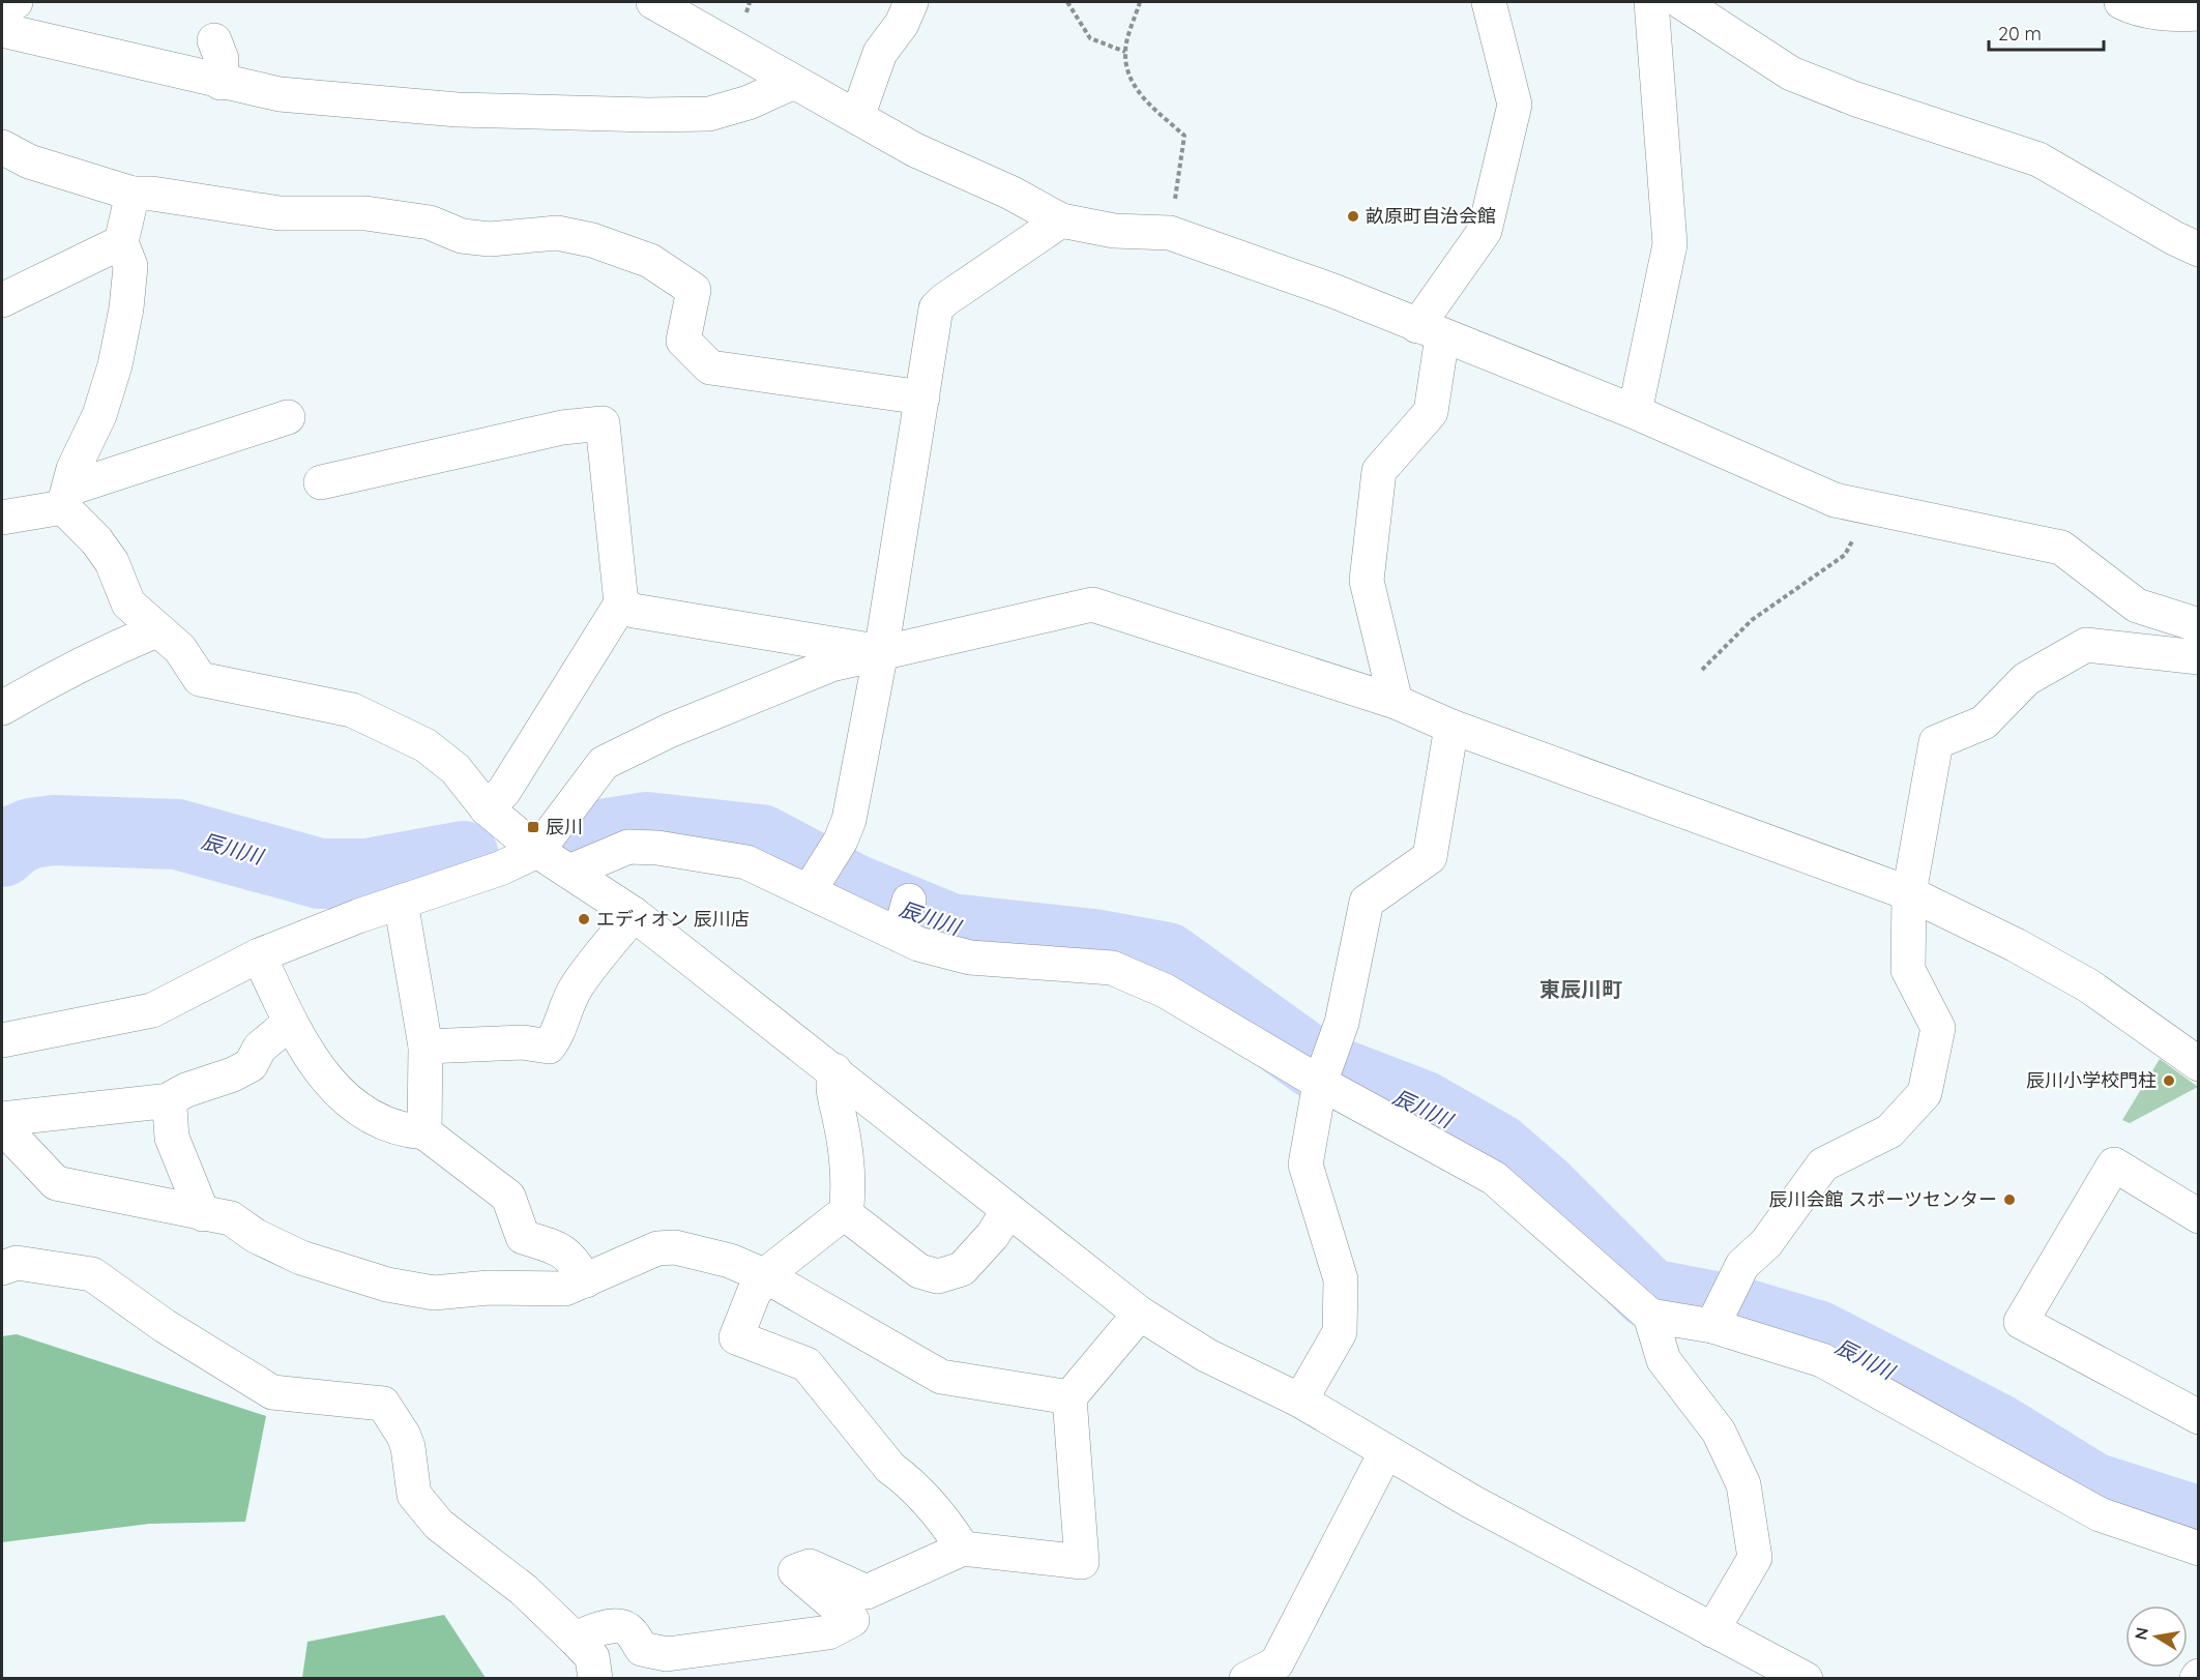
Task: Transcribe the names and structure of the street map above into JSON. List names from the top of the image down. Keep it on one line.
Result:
{"districts":["東辰川町"],"water":["辰川川"],"places":{"other":["畝原町自治会館","エディオン 辰川店","辰川小学校門柱","辰川会館 スポーツセンター"],"transit":["辰川"]},"scale_bar":"20 m","north":"left"}
